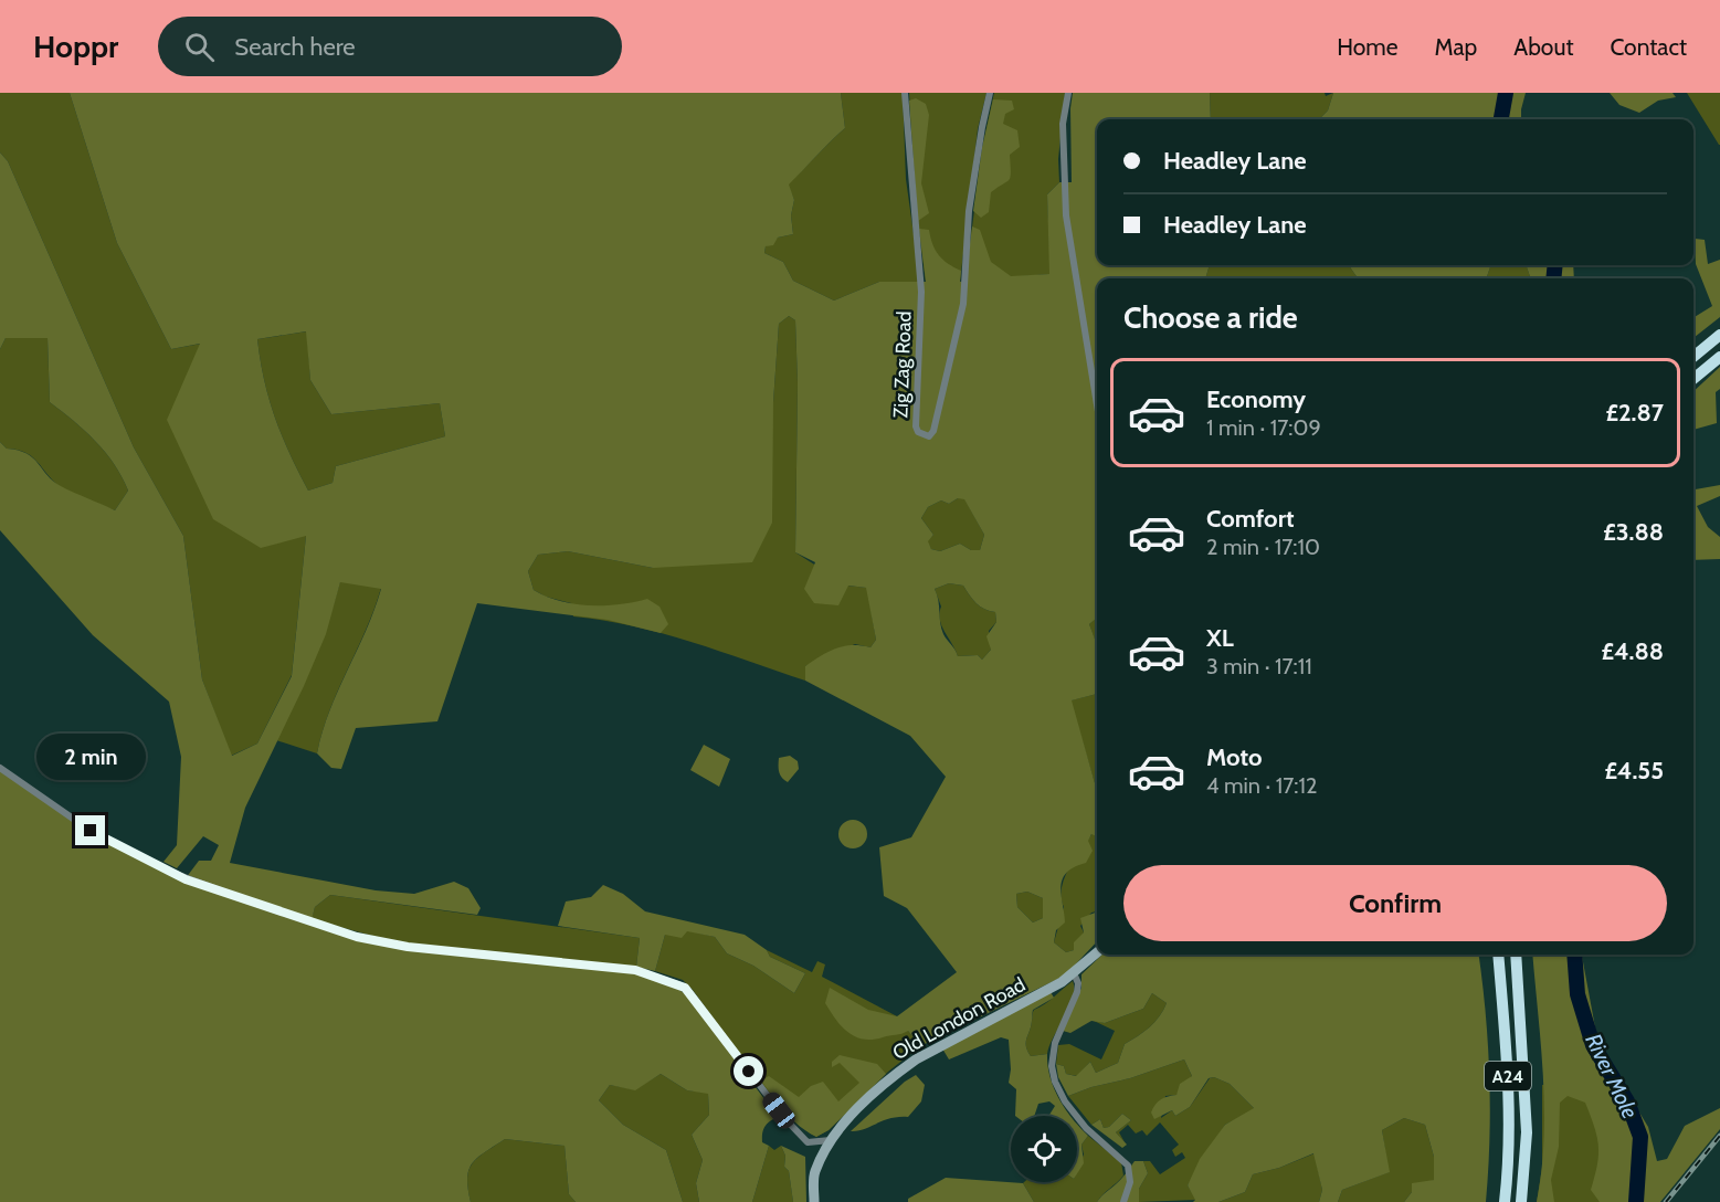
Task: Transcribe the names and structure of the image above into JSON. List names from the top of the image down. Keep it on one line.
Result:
{"streets":{"highway":["A24"],"main road":["Old London Road"],"street":["Zig Zag Road"]},"water":["River Mole"],"page":{"header":"Hoppr","search":"Search here","nav":["Home","Map","About","Contact"],"banner":["Headley Lane","Headley Lane"],"heading":"Choose a ride","list":[{"name":"Economy","note":"1 min · 17:09","value":"£2.87"},{"name":"Comfort","note":"2 min · 17:10","value":"£3.88"},{"name":"XL","note":"3 min · 17:11","value":"£4.88"},{"name":"Moto","note":"4 min · 17:12","value":"£4.55"}],"bubble":"2 min","buttons":"Confirm"}}
